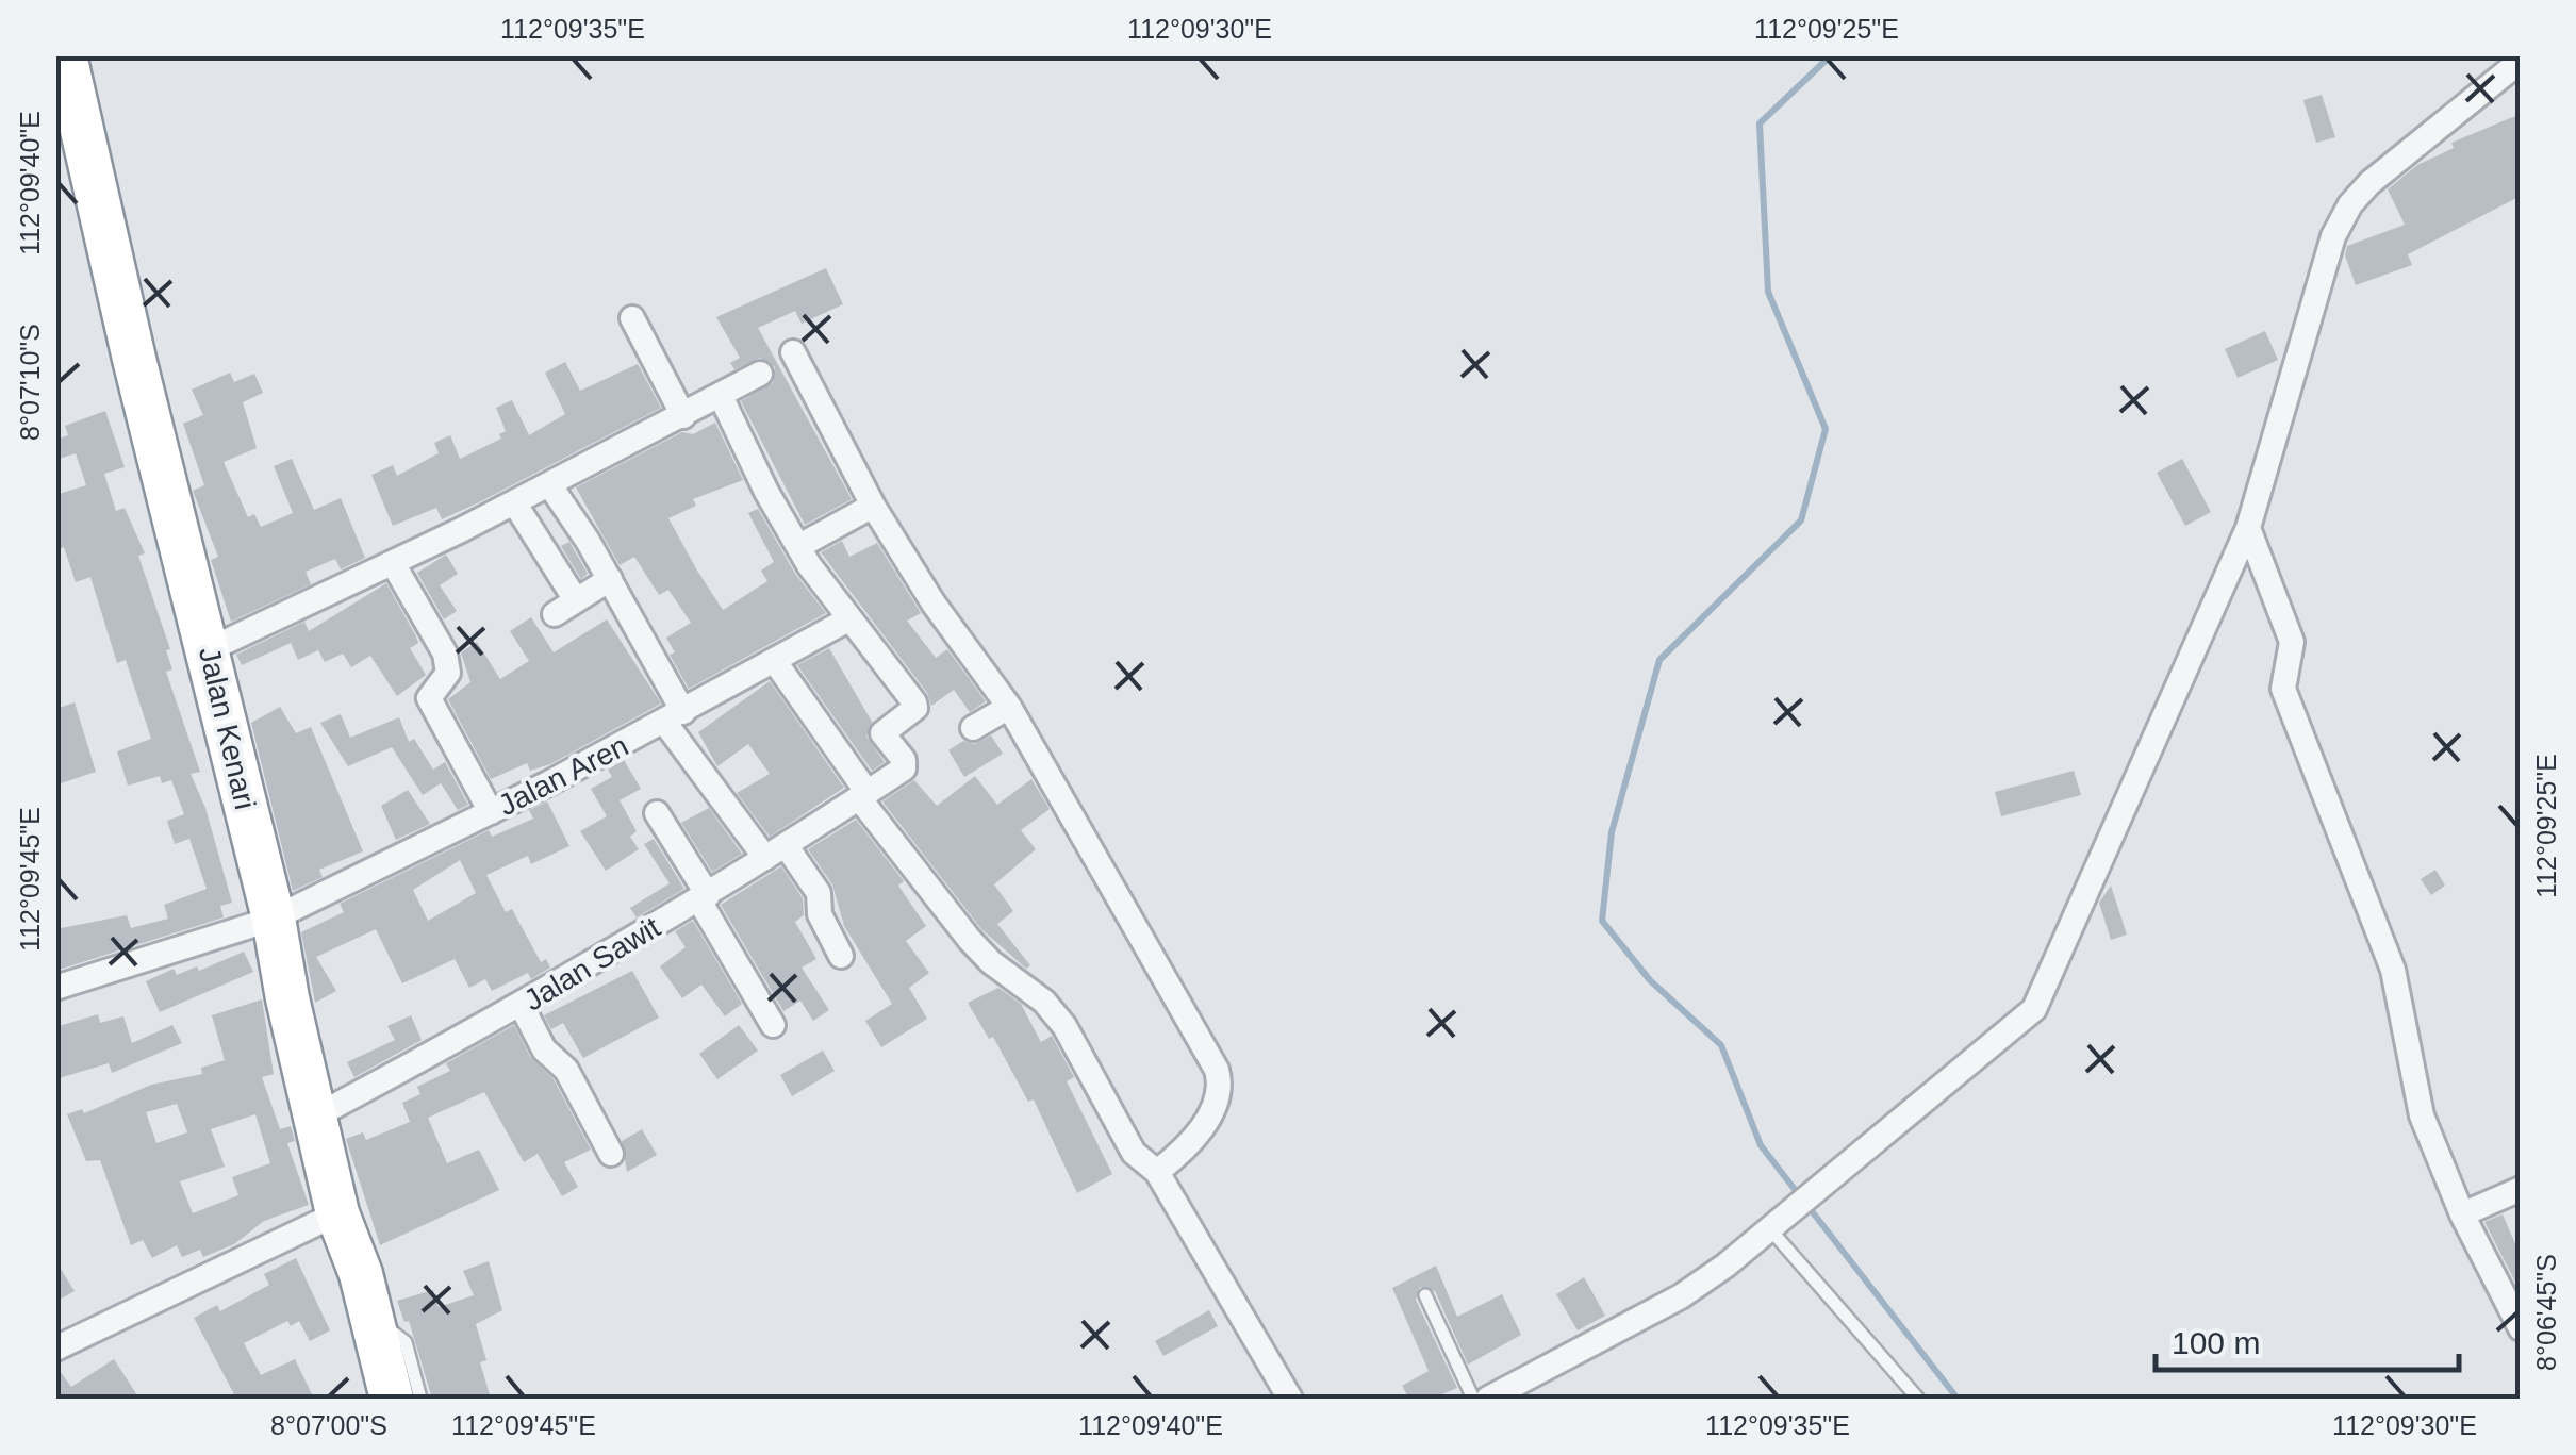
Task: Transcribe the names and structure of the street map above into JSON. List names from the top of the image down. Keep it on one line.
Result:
{"streets":{"highway":["Jalan Kenari"],"street":["Jalan Aren","Jalan Sawit"]},"crossings":[["Jalan Kenari","Jalan Aren"],["Jalan Kenari","Jalan Sawit"],["Jalan Aren","Jalan Sawit"]],"scale_bar":"100 m","coordinates":["112°09'35\"E","112°09'30\"E","112°09'25\"E","112°09'40\"E","8°07'10\"S","112°09'45\"E","8°06'45\"S","8°07'00\"S"]}
